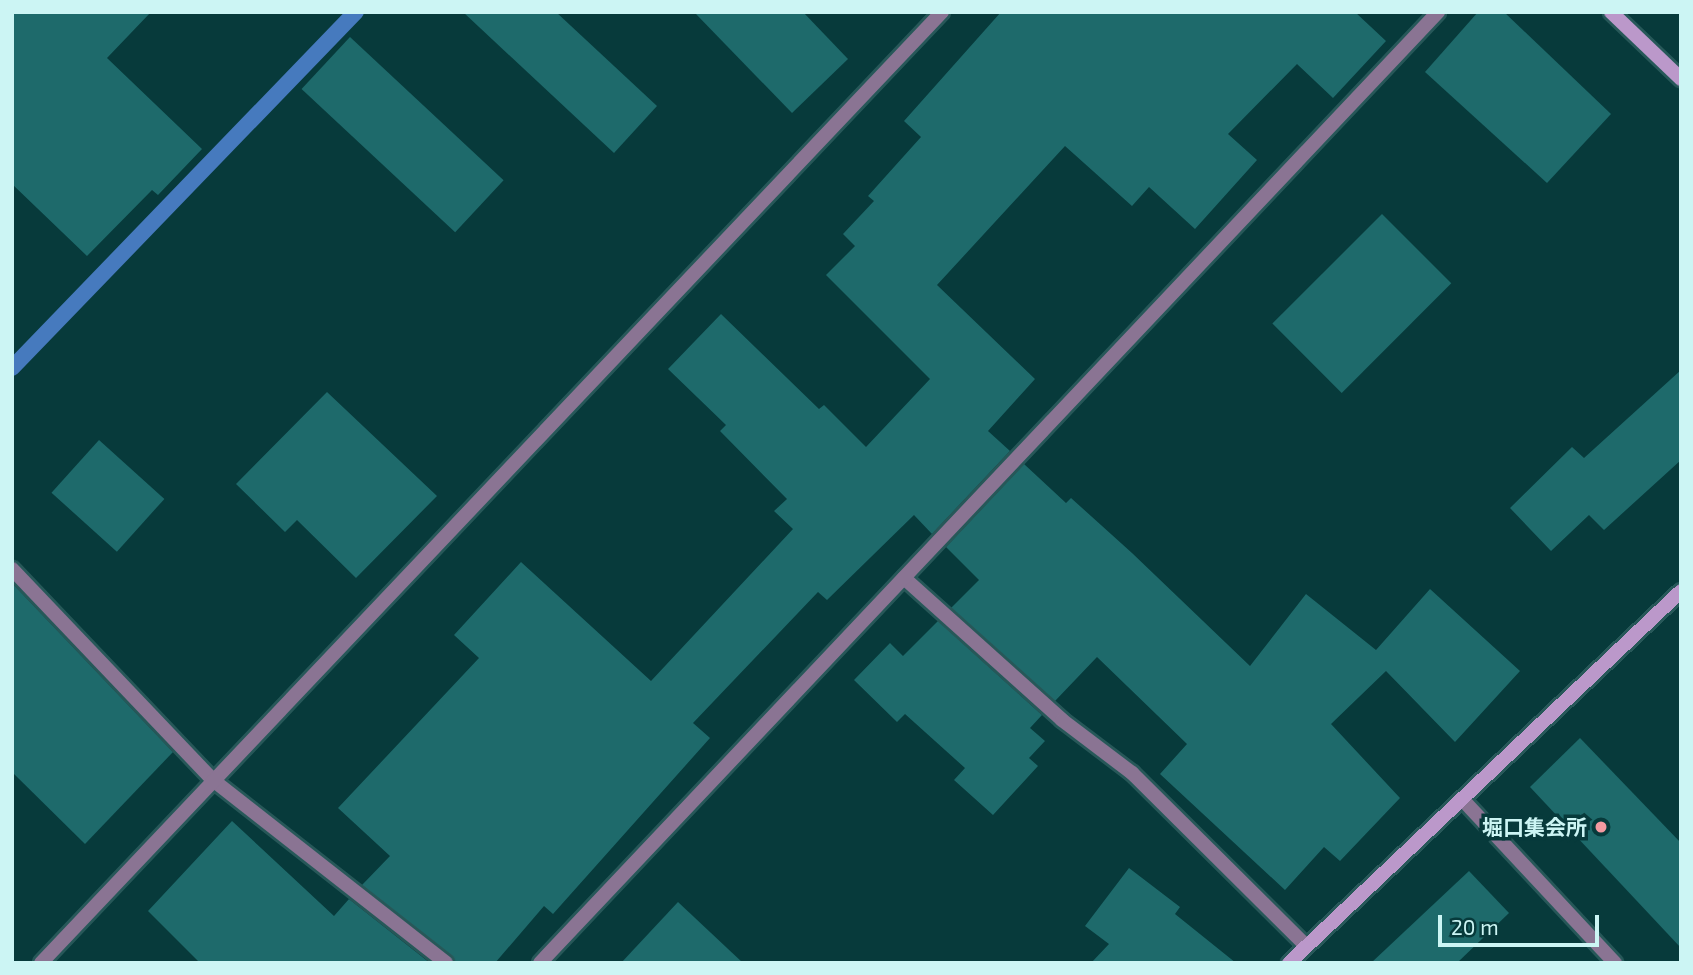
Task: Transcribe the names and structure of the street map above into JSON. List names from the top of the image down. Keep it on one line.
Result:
{"places":["堀口集会所"],"scale_bar":"20 m"}
